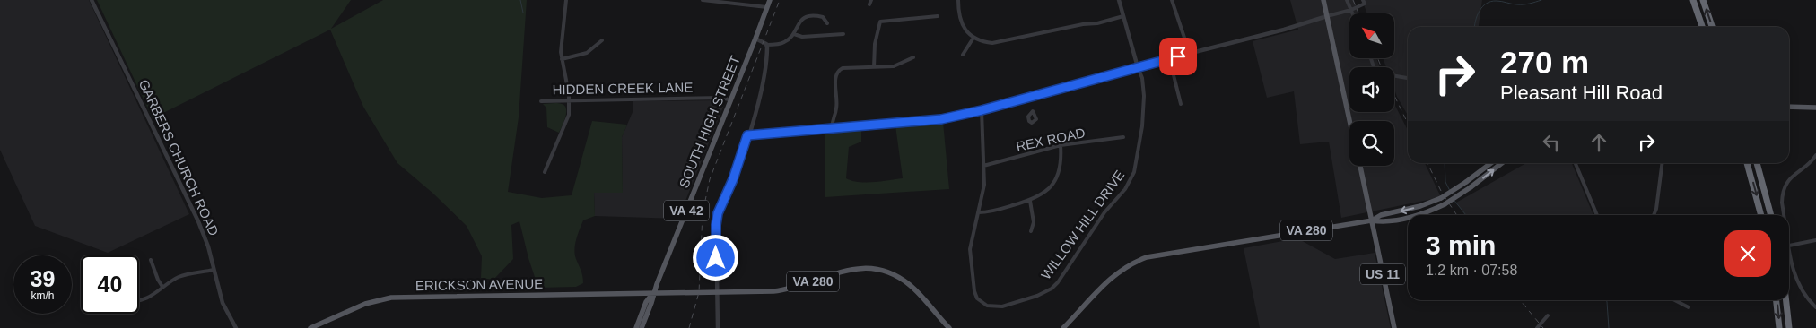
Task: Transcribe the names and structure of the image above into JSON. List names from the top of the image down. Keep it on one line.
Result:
{"streets":{"main road":["SOUTH HIGH STREET","VA 42","VA 280","US 11","ERICKSON AVENUE"],"street":["HIDDEN CREEK LANE","REX ROAD","GARBERS CHURCH ROAD","WILLOW HILL DRIVE"]},"crossings":[["HIDDEN CREEK LANE","SOUTH HIGH STREET"],["SOUTH HIGH STREET","VA 42"],["SOUTH HIGH STREET","VA 280"],["SOUTH HIGH STREET","ERICKSON AVENUE"],["REX ROAD","WILLOW HILL DRIVE"],["VA 42","VA 280"],["VA 42","ERICKSON AVENUE"],["VA 280","US 11"],["VA 280","ERICKSON AVENUE"]],"north":"top left","page":{"turn":["270 m","Pleasant Hill Road"],"heading":["3 min","1.2 km · 07:58"],"speed":"39 km/h","limit":"40"}}
